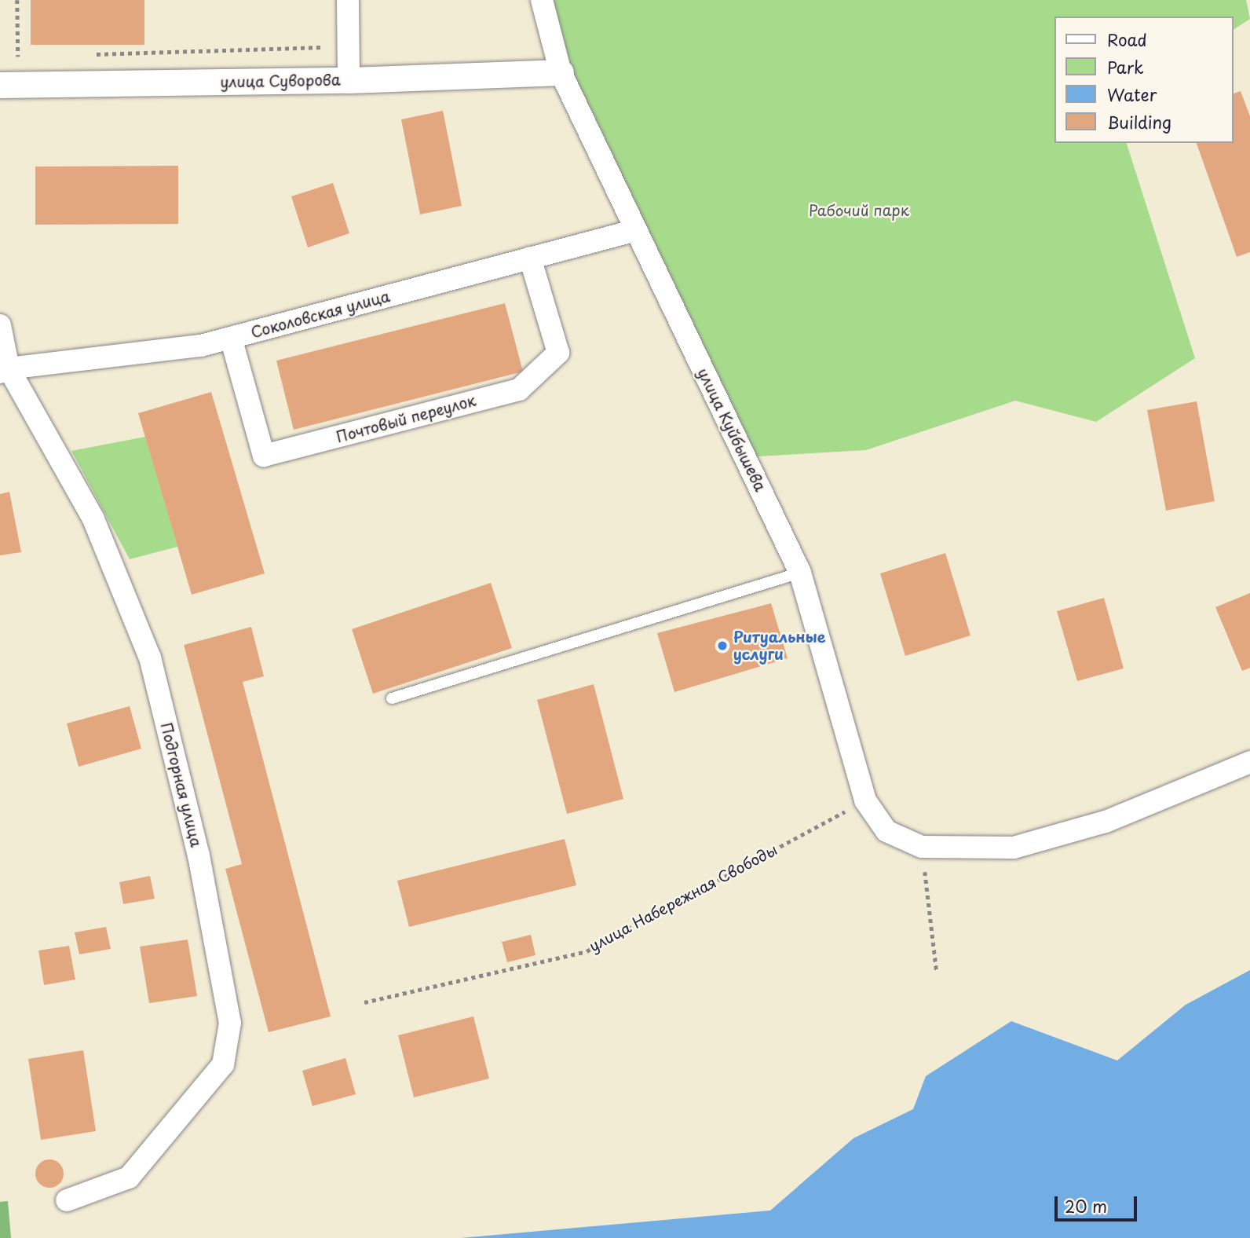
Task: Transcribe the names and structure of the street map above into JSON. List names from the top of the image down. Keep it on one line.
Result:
{"streets":{"street":["улица Суворова","Соколовская улица","Почтовый переулок","улица Куйбышева","Подгорная улица"],"path":["улица Набережная Свободы"]},"crossings":[["улица Суворова","улица Куйбышева"],["Соколовская улица","Почтовый переулок"],["Соколовская улица","улица Куйбышева"],["Соколовская улица","Подгорная улица"],["улица Куйбышева","улица Набережная Свободы"]],"parks":["Рабочий парк"],"places":["Ритуальные услуги"],"legend":["Road","Park","Water","Building"],"scale_bar":"20 m"}
